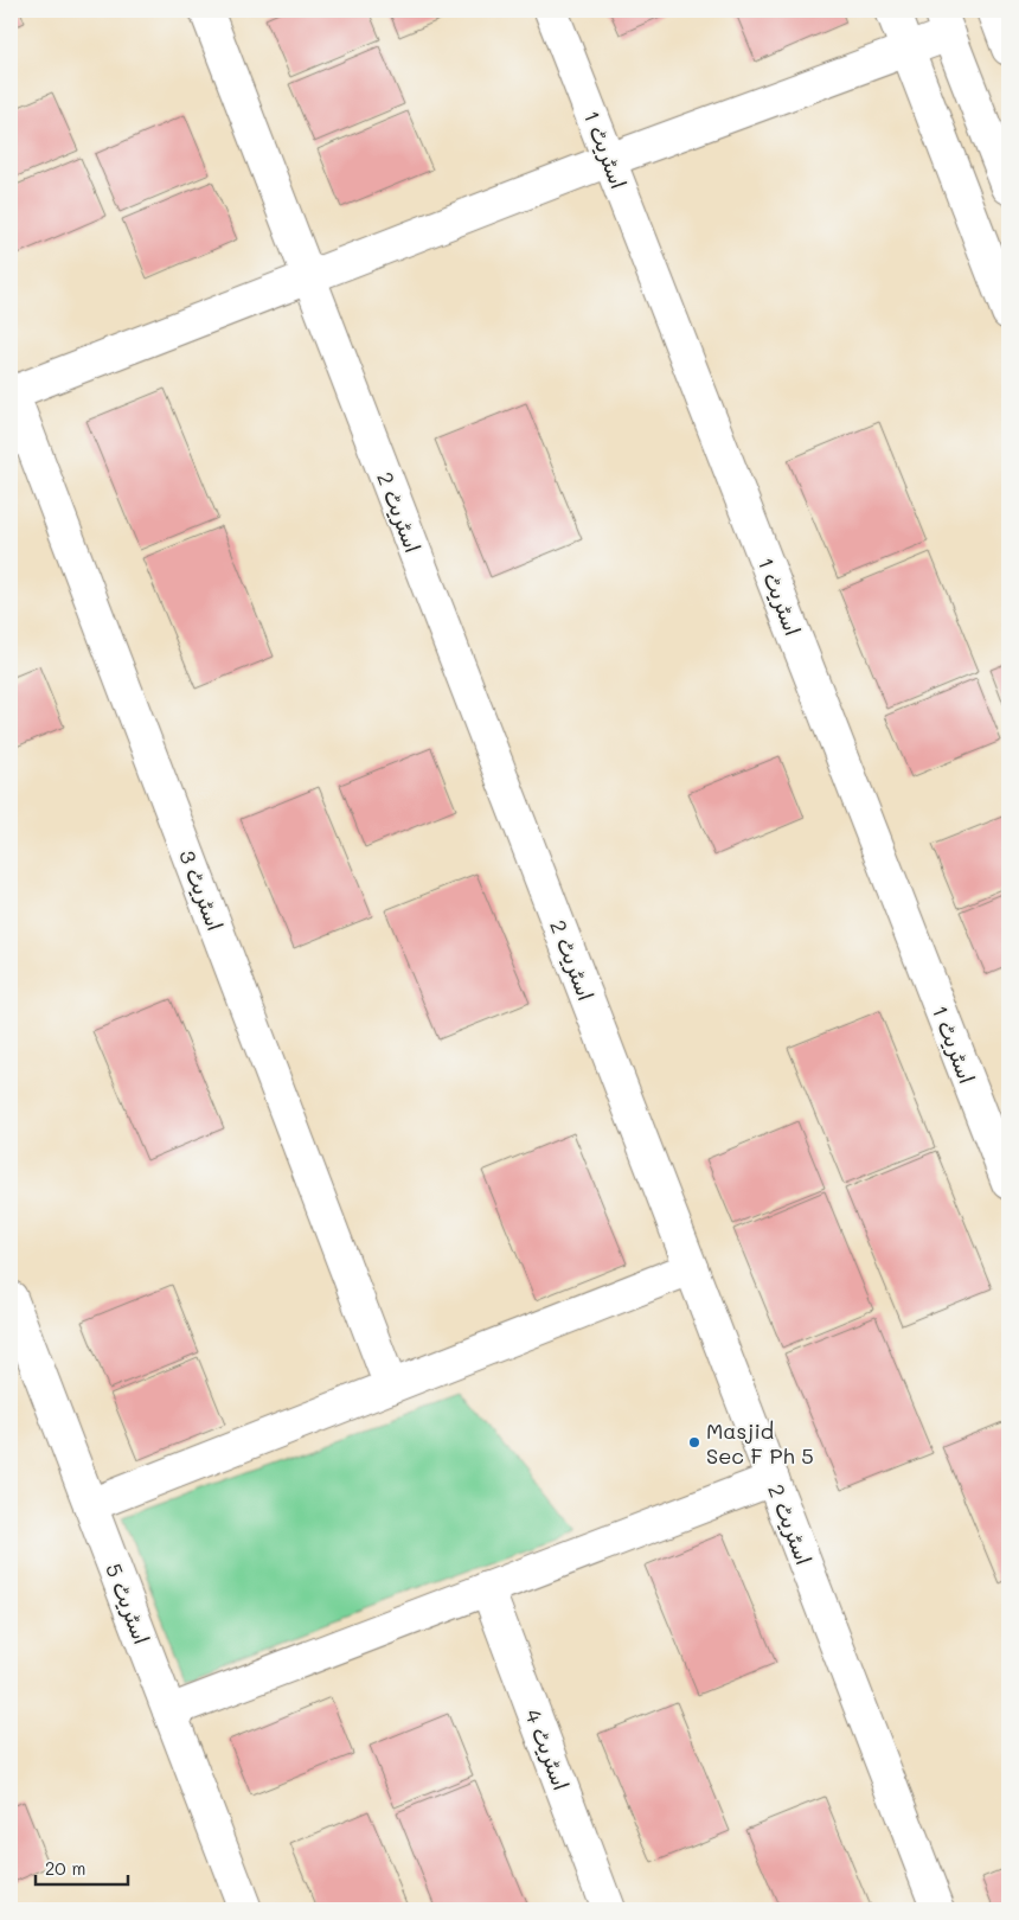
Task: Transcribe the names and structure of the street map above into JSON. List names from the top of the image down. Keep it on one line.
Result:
{"streets":{"street":["اسٹریٹ 1","اسٹریٹ 2","اسٹریٹ 3","اسٹریٹ 5","اسٹریٹ 4"]},"places":["Masjid Sec F Ph 5"],"scale_bar":"20 m"}
